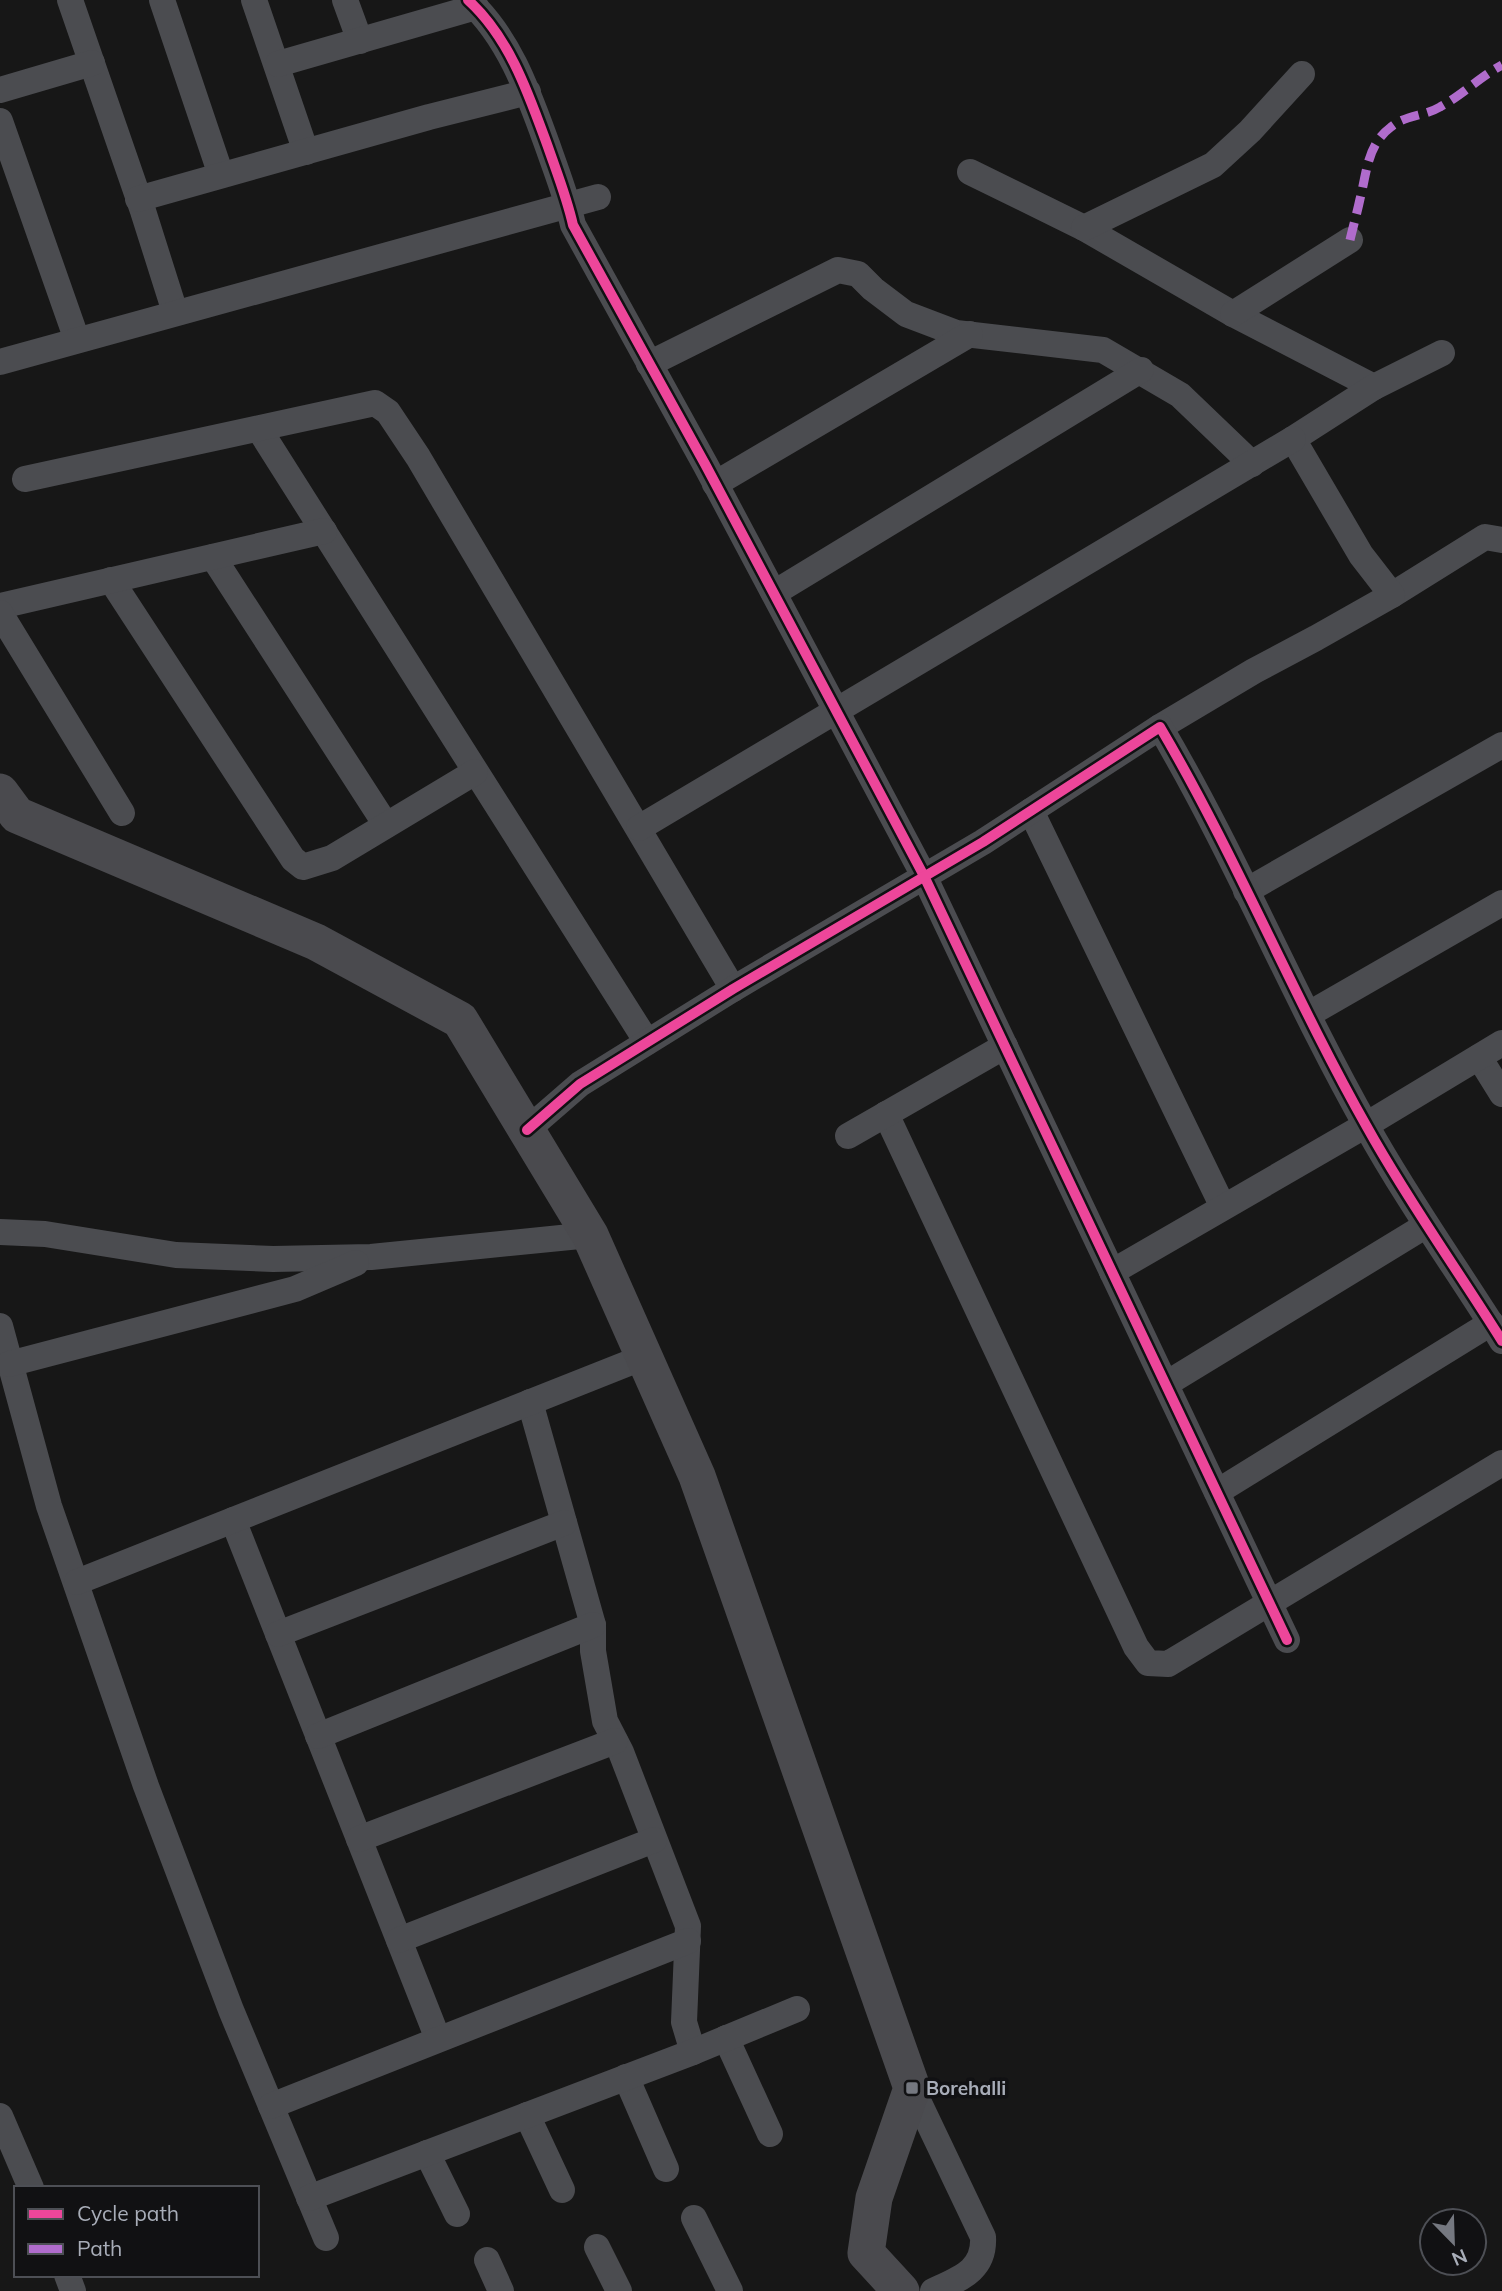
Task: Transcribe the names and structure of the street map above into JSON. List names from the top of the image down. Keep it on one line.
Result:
{"places":{"transit":["Borehalli"]},"legend":["Cycle path","Path"],"north":"bottom right"}
